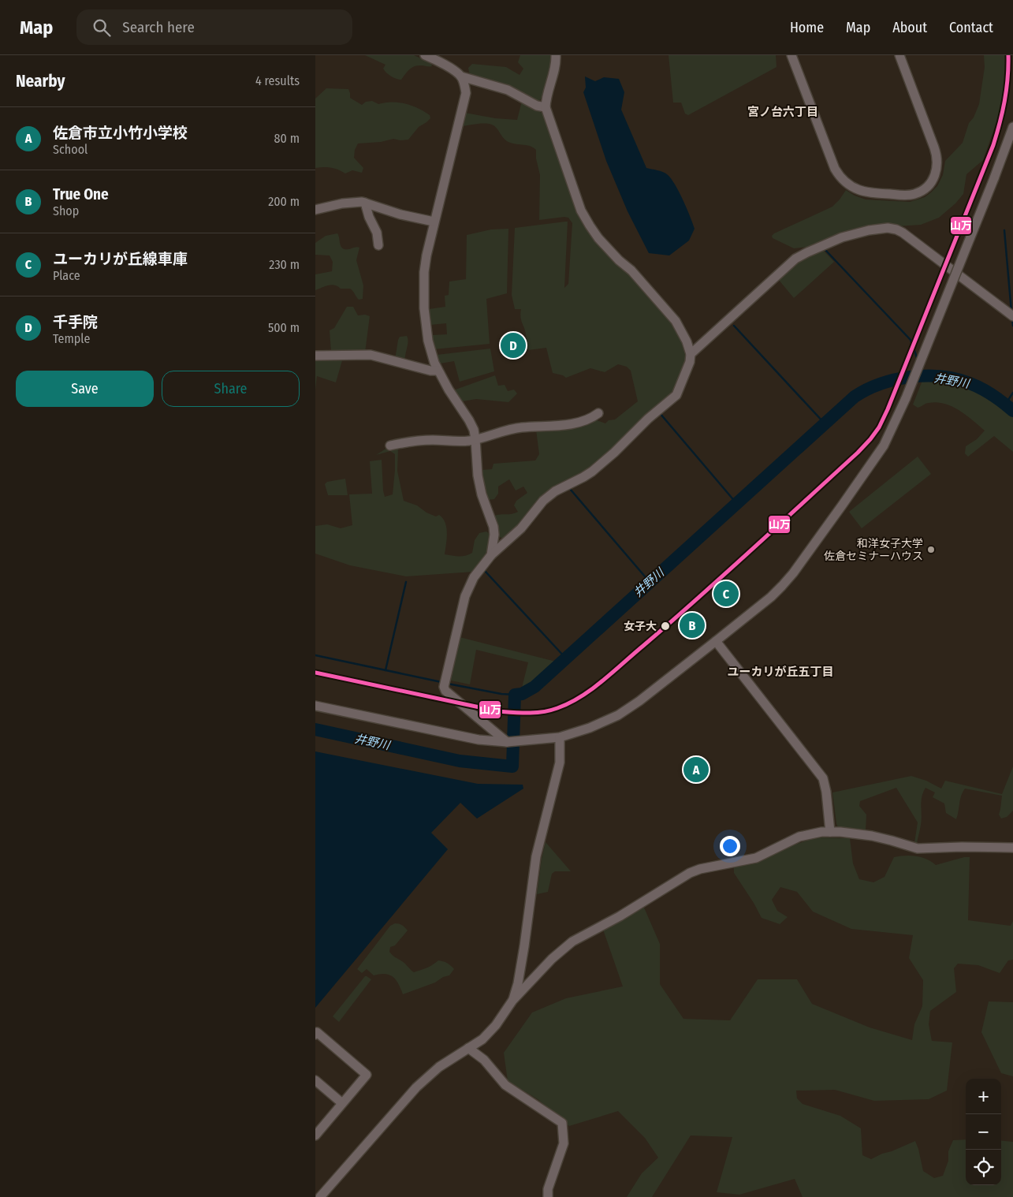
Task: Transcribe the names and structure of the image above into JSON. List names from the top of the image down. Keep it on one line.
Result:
{"districts":["宮ノ台六丁目","ユーカリが丘五丁目"],"water":["井野川"],"places":["和洋女子大学 佐倉セミナーハウス","女子大"],"lines":["transit line 山万"],"page":{"header":"Map","search":"Search here","nav":["Home","Map","About","Contact"],"heading":["Nearby","4 results"],"list":[{"mark":"A","name":"佐倉市立小竹小学校","note":"School","value":"80 m"},{"mark":"B","name":"True One","note":"Shop","value":"200 m"},{"mark":"C","name":"ユーカリが丘線車庫","note":"Place","value":"230 m"},{"mark":"D","name":"千手院","note":"Temple","value":"500 m"}],"pins":["D","C","B","A"],"buttons":["Save","Share"],"map_buttons":["+","−"]}}
